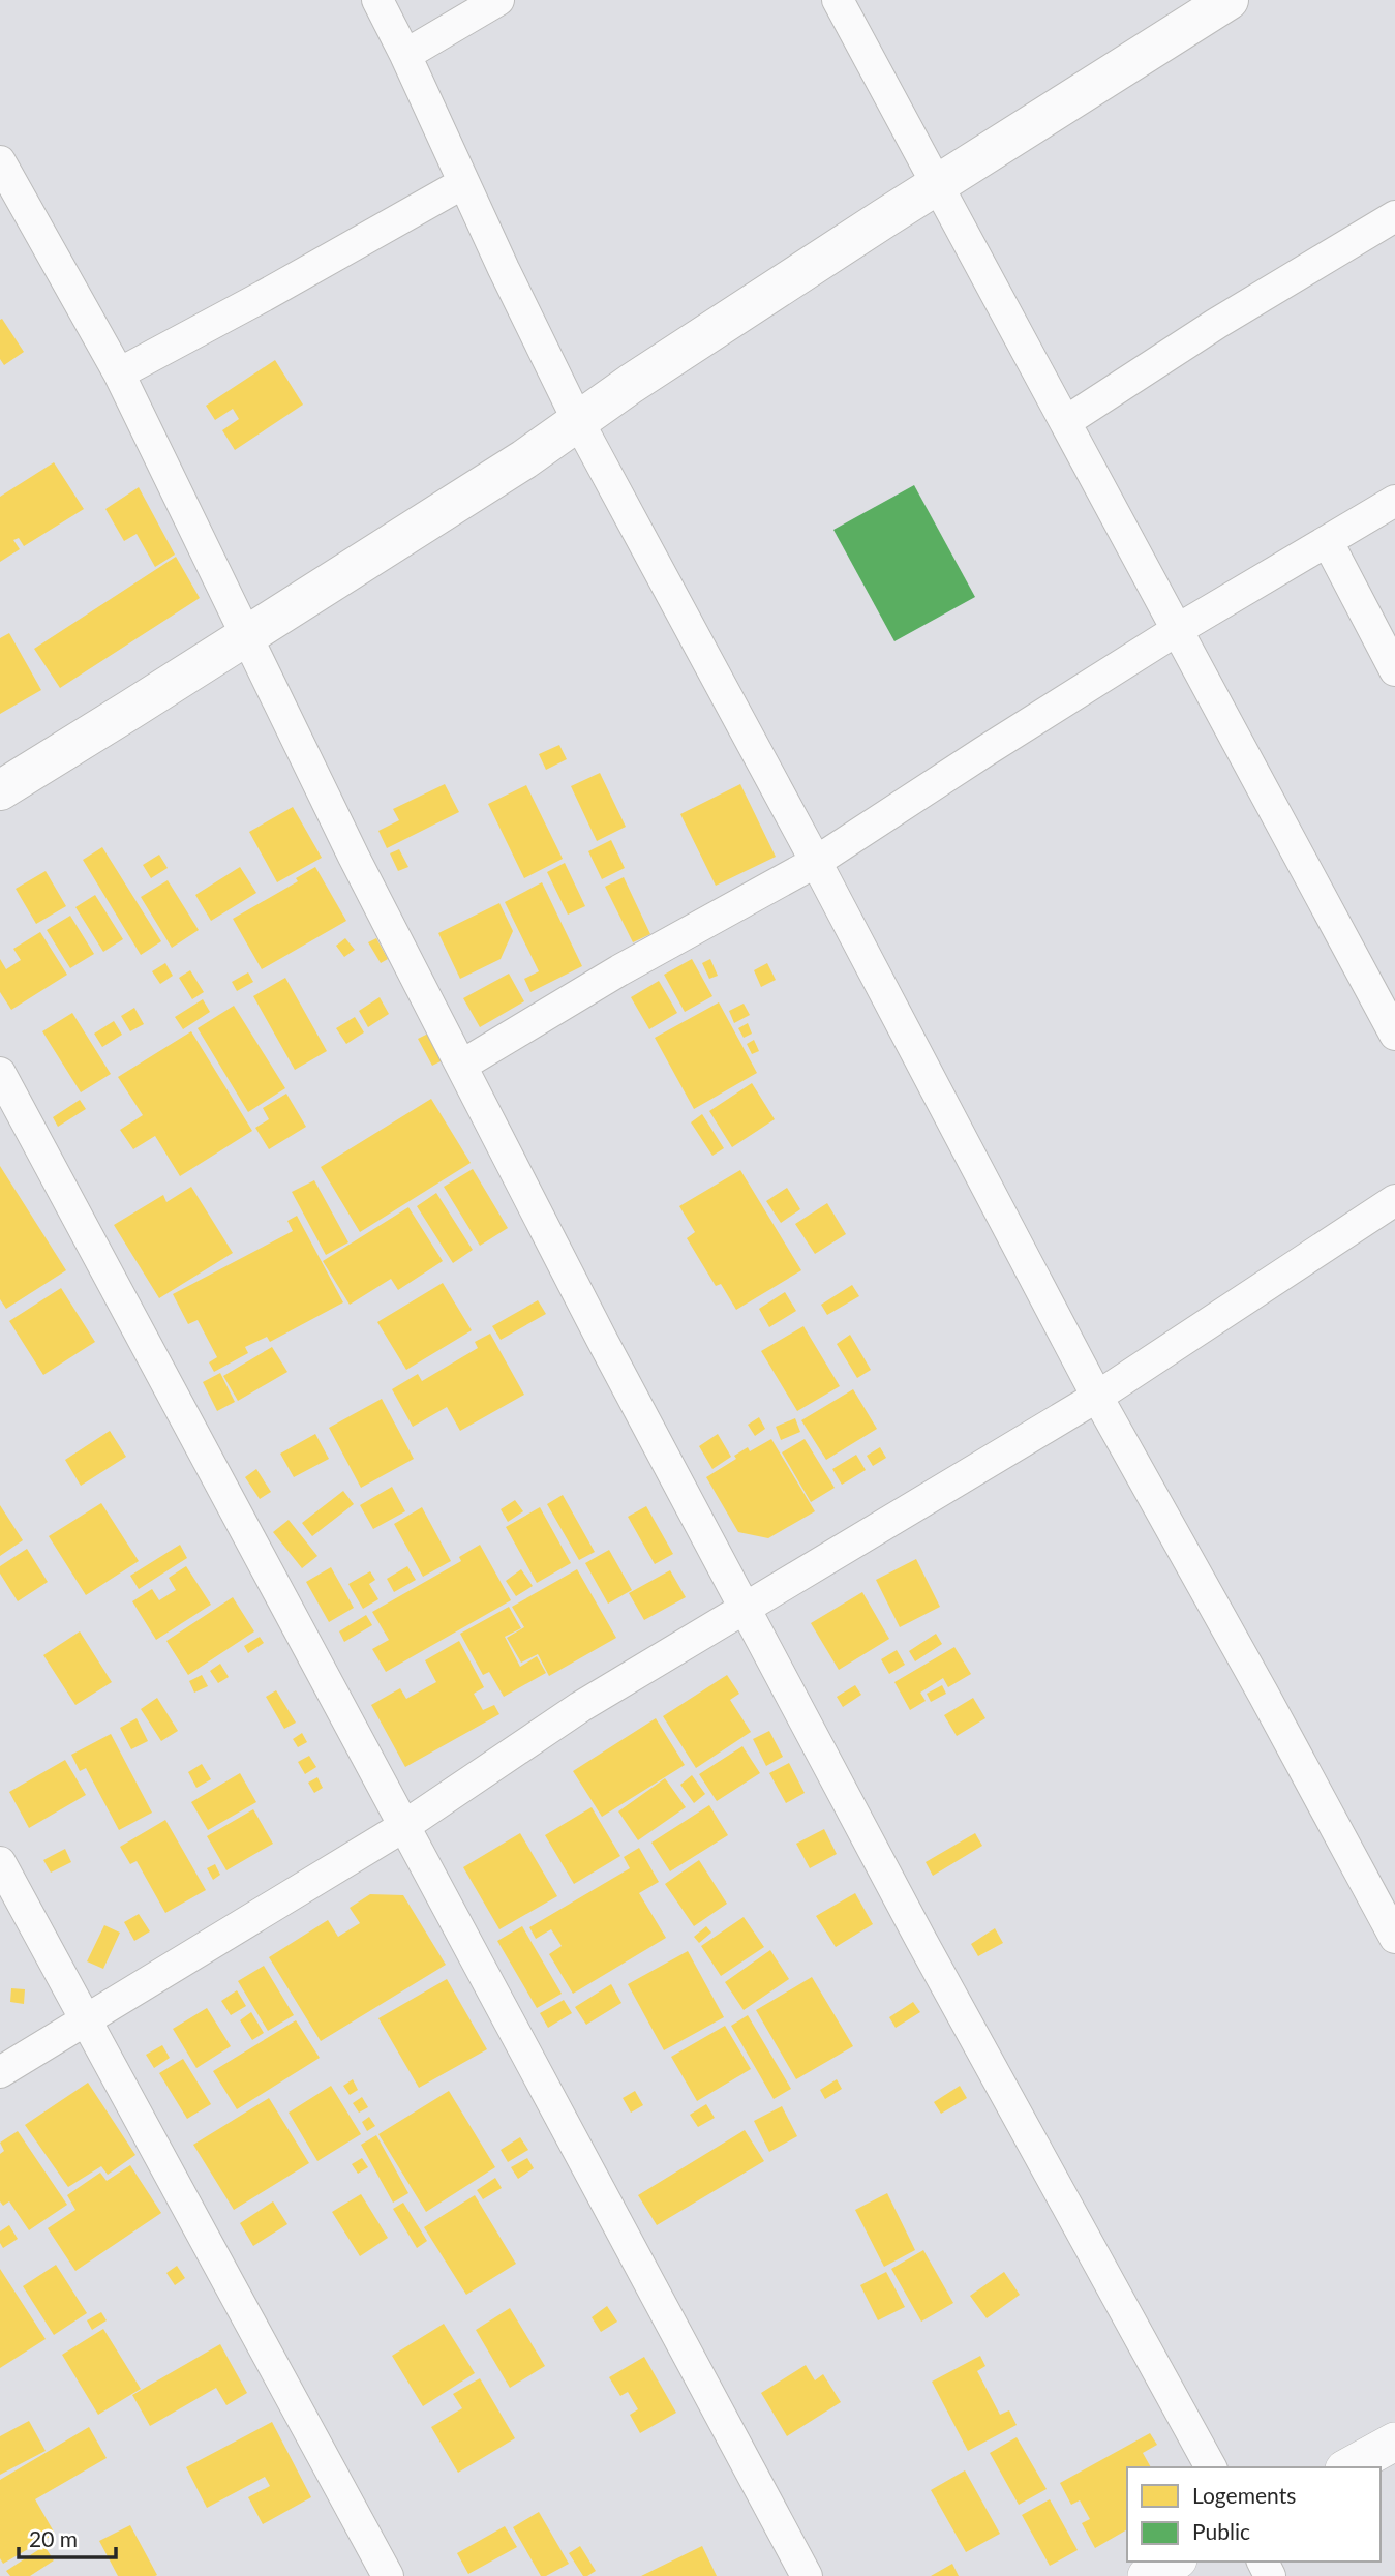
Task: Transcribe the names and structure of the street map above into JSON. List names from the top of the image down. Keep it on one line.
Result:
{"legend":["Logements","Public"],"scale_bar":"20 m"}
